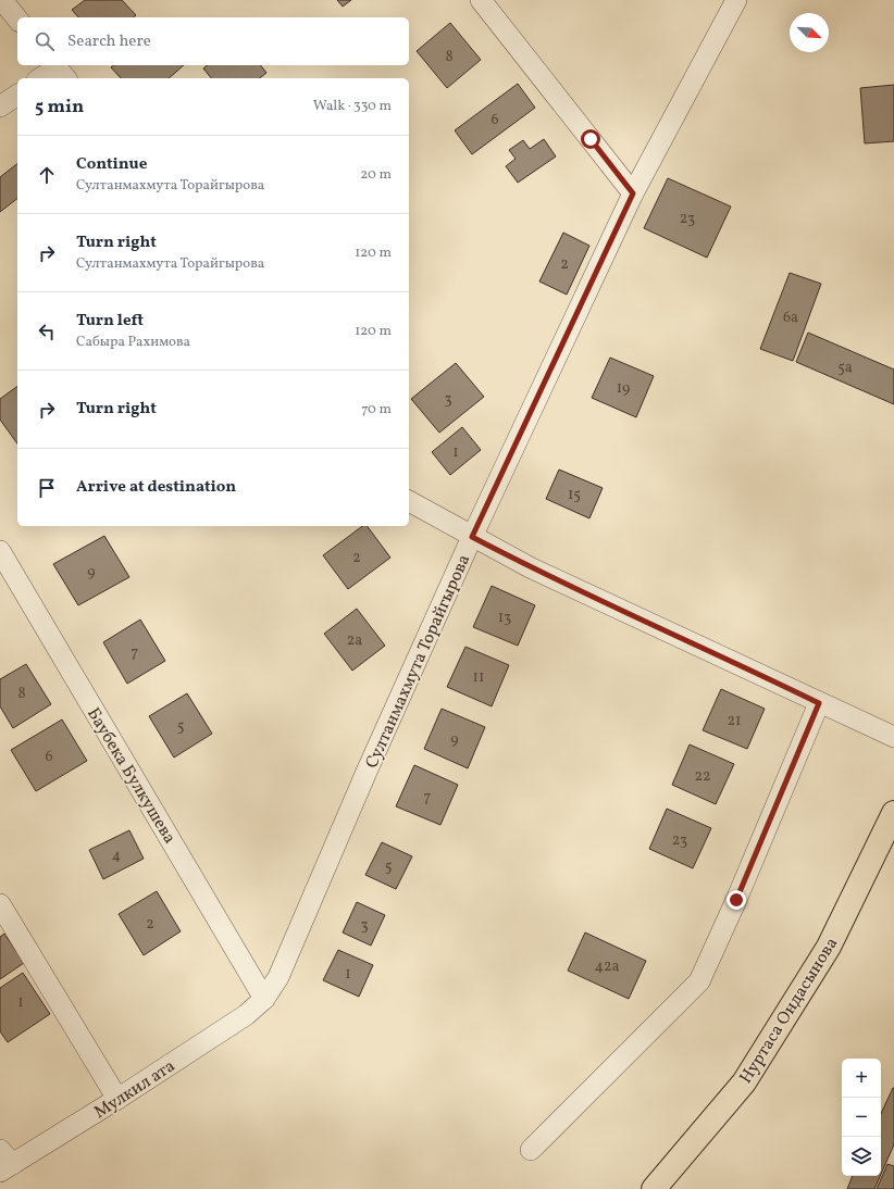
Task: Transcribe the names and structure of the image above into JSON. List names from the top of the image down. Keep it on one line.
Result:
{"streets":{"main road":["Нуртаса Ондасынова"],"street":["Султанмахмута Торайгырова","Баубека Булкушева","Мулкил ата"]},"crossings":[["Султанмахмута Торайгырова","Баубека Булкушева"],["Султанмахмута Торайгырова","Мулкил ата"],["Баубека Булкушева","Мулкил ата"]],"house_numbers":["8","6","23","2","6а","5а","19","3","1","15","2","9","13","2а","7","11","8","21","5","9","6","22","7","23","4","5","2","3","42а","1","1"],"north":"bottom right","page":{"search":"Search here","heading":["5 min","Walk · 330 m"],"list":[["Continue","Султанмахмута Торайгырова","20 m"],["Turn right","Султанмахмута Торайгырова","120 m"],["Turn left","Сабыра Рахимова","120 m"],["Turn right","70 m"],"Arrive at destination"],"map_buttons":["+","−"]}}
